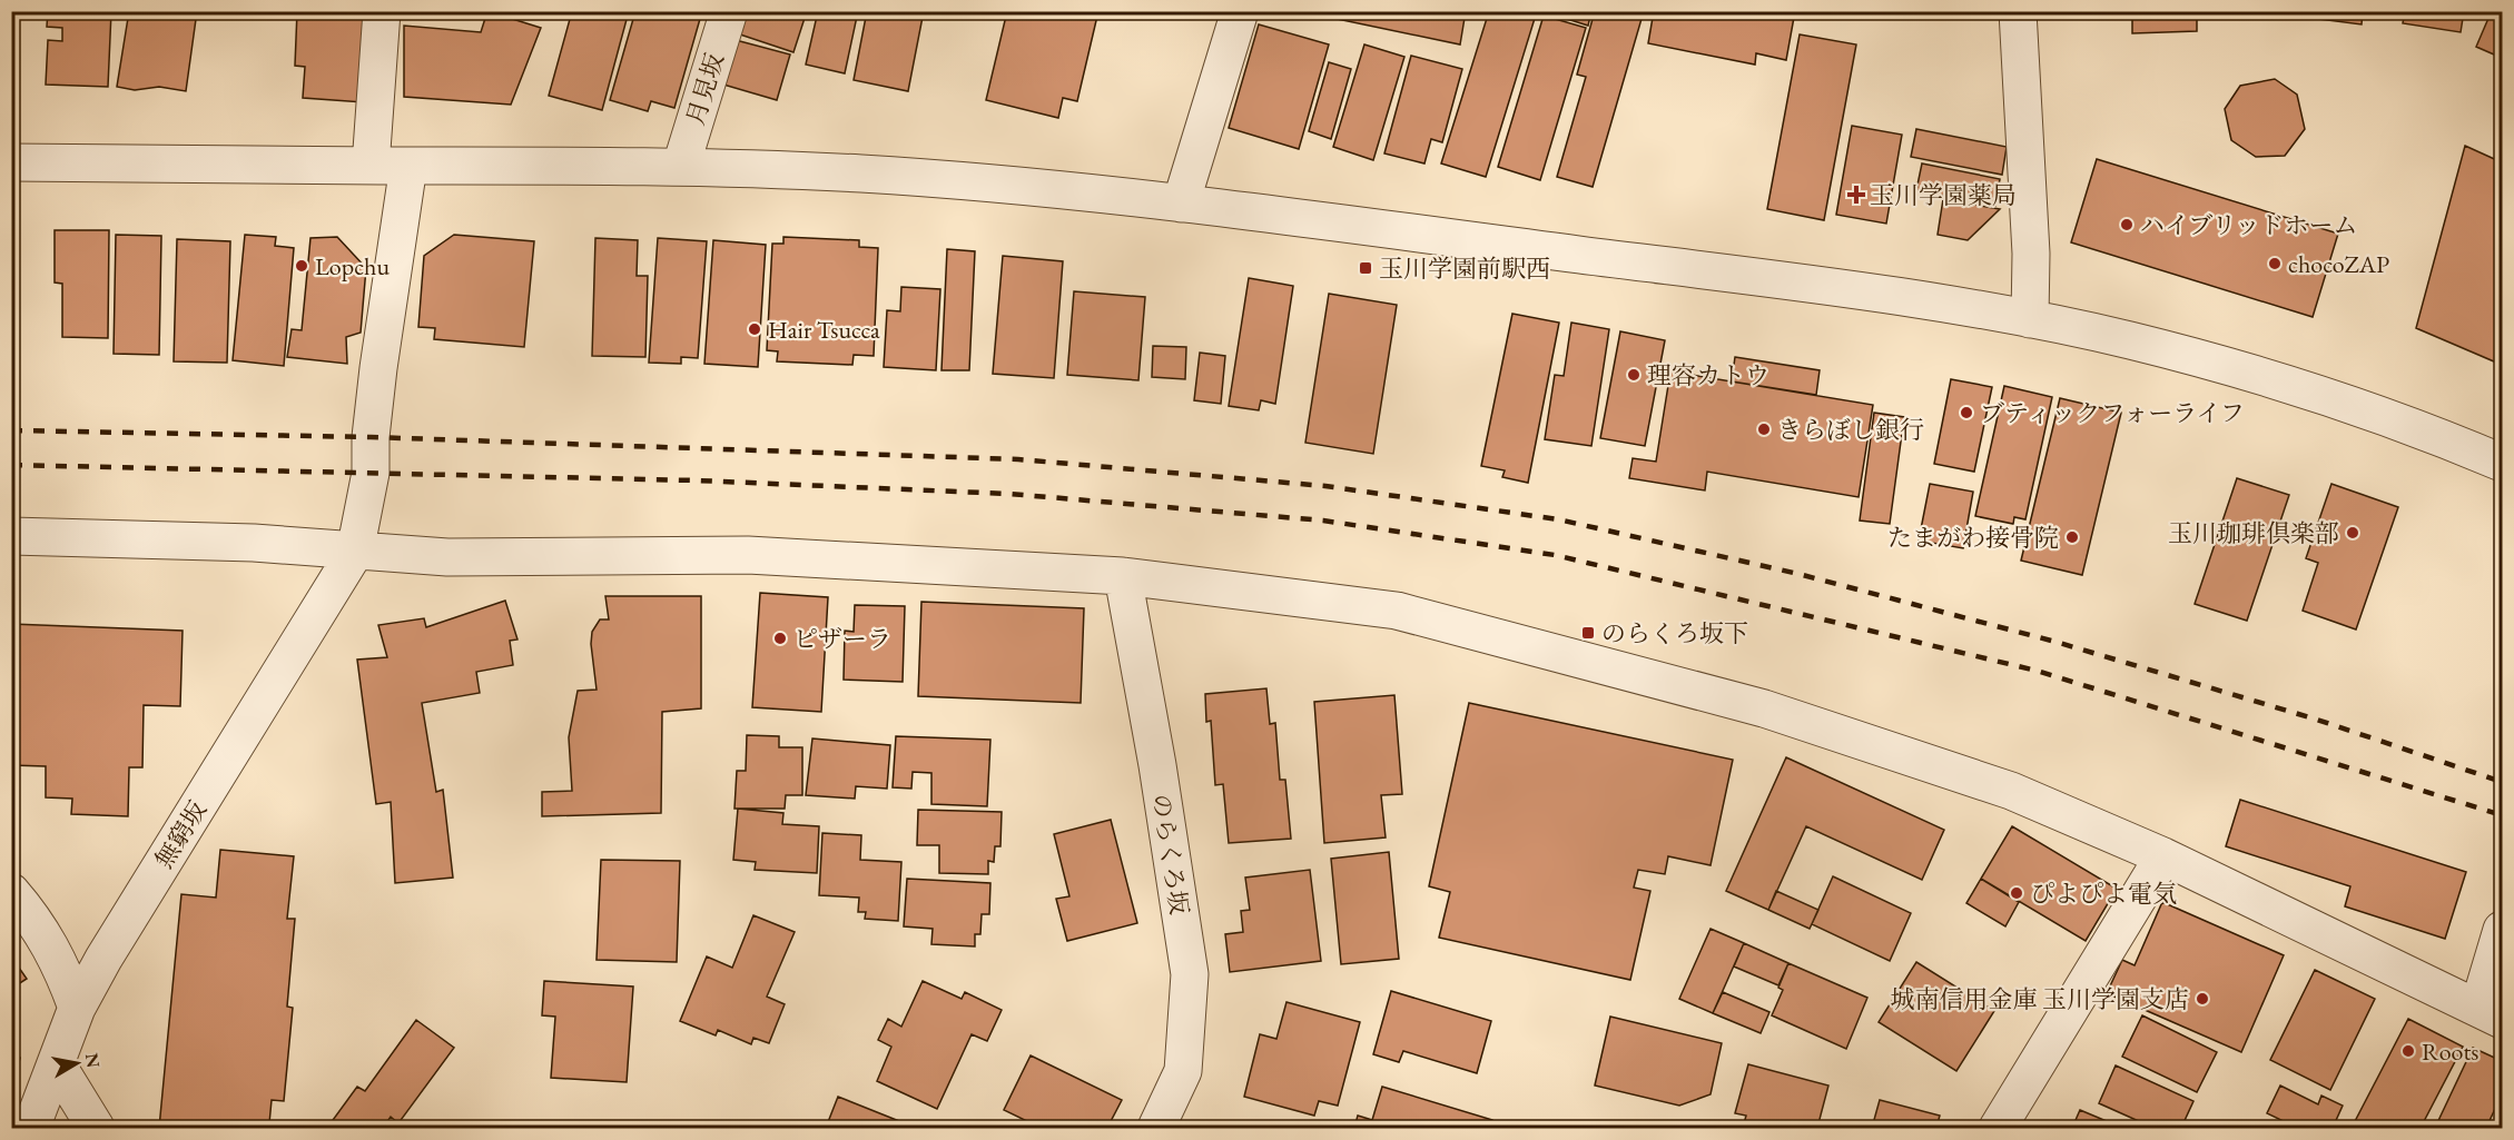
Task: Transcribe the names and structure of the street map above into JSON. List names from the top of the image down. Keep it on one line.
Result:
{"streets":{"street":["月見坂","無窮坂","のらくろ坂"]},"places":{"health":["玉川学園薬局"],"other":["ハイブリッドホーム","chocoZAP","Lopchu","Hair Tsucca","理容カトウ","ブティックフォーライフ","きらぼし銀行","玉川珈琲倶楽部","たまがわ接骨院","ピザーラ","ぴよぴよ電気","城南信用金庫 玉川学園支店","Roots"],"transit":["玉川学園前駅西","のらくろ坂下"]},"north":"right"}
